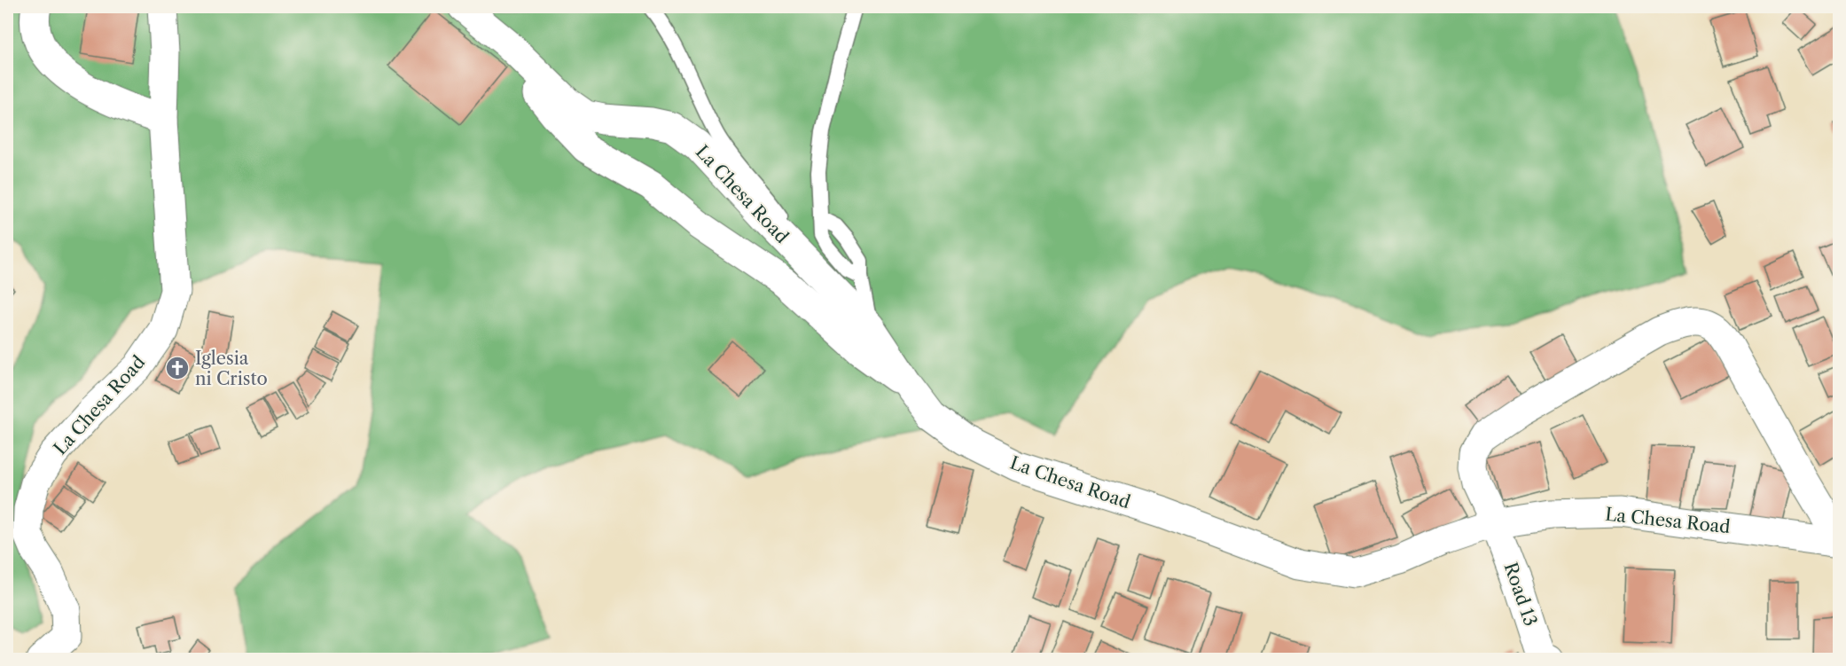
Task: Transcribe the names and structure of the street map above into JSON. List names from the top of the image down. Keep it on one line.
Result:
{"streets":{"street":["La Chesa Road","Road 13"]},"crossings":[["La Chesa Road","Road 13"]],"places":{"church":["Iglesia ni Cristo"]}}
